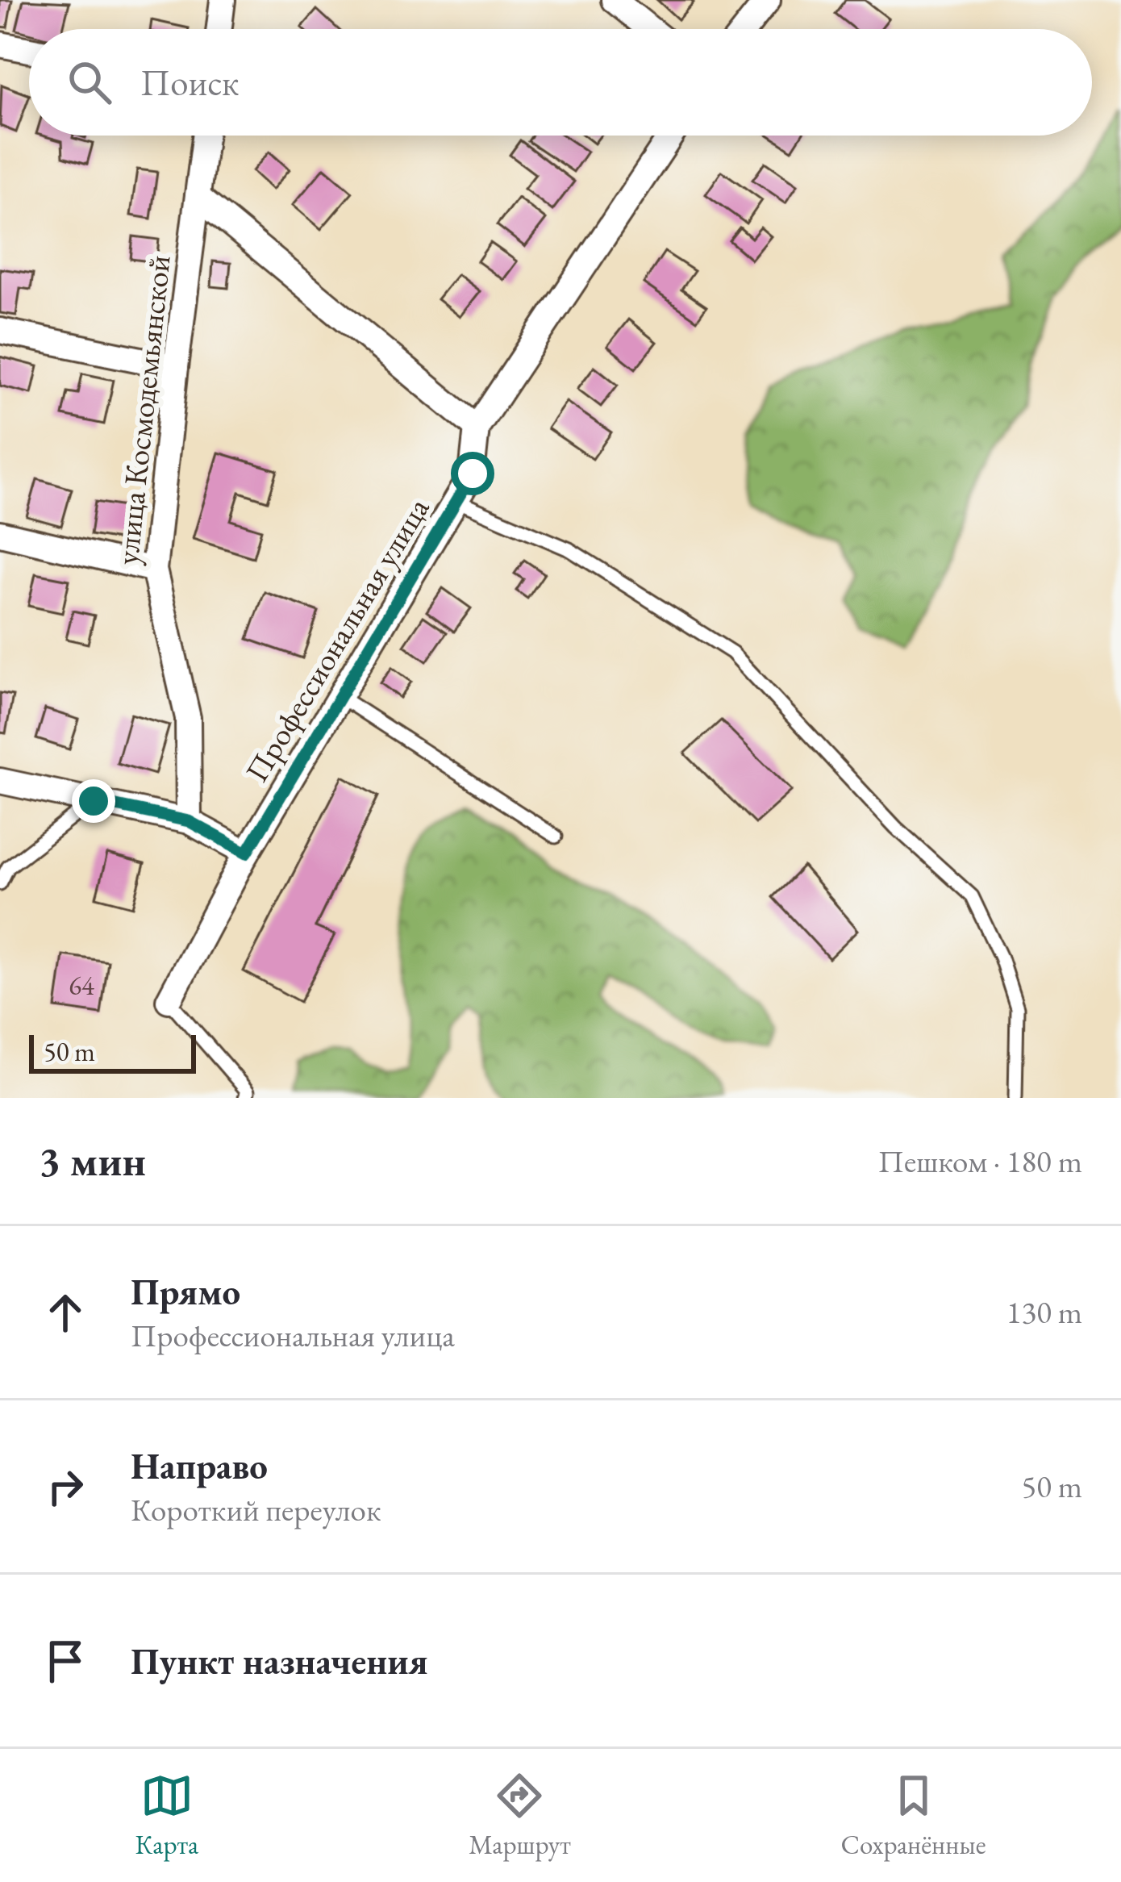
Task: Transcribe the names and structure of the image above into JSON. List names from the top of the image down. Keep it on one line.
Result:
{"streets":{"street":["улица Космодемьянской","Профессиональная улица"]},"house_numbers":["64"],"scale_bar":"50 m","page":{"search":"Поиск","scale":"50 m","heading":["3 мин","Пешком · 180 m"],"list":[["Прямо","Профессиональная улица","130 m"],["Направо","Короткий переулок","50 m"],"Пункт назначения"],"nav":["Карта","Маршрут","Сохранённые"]}}
